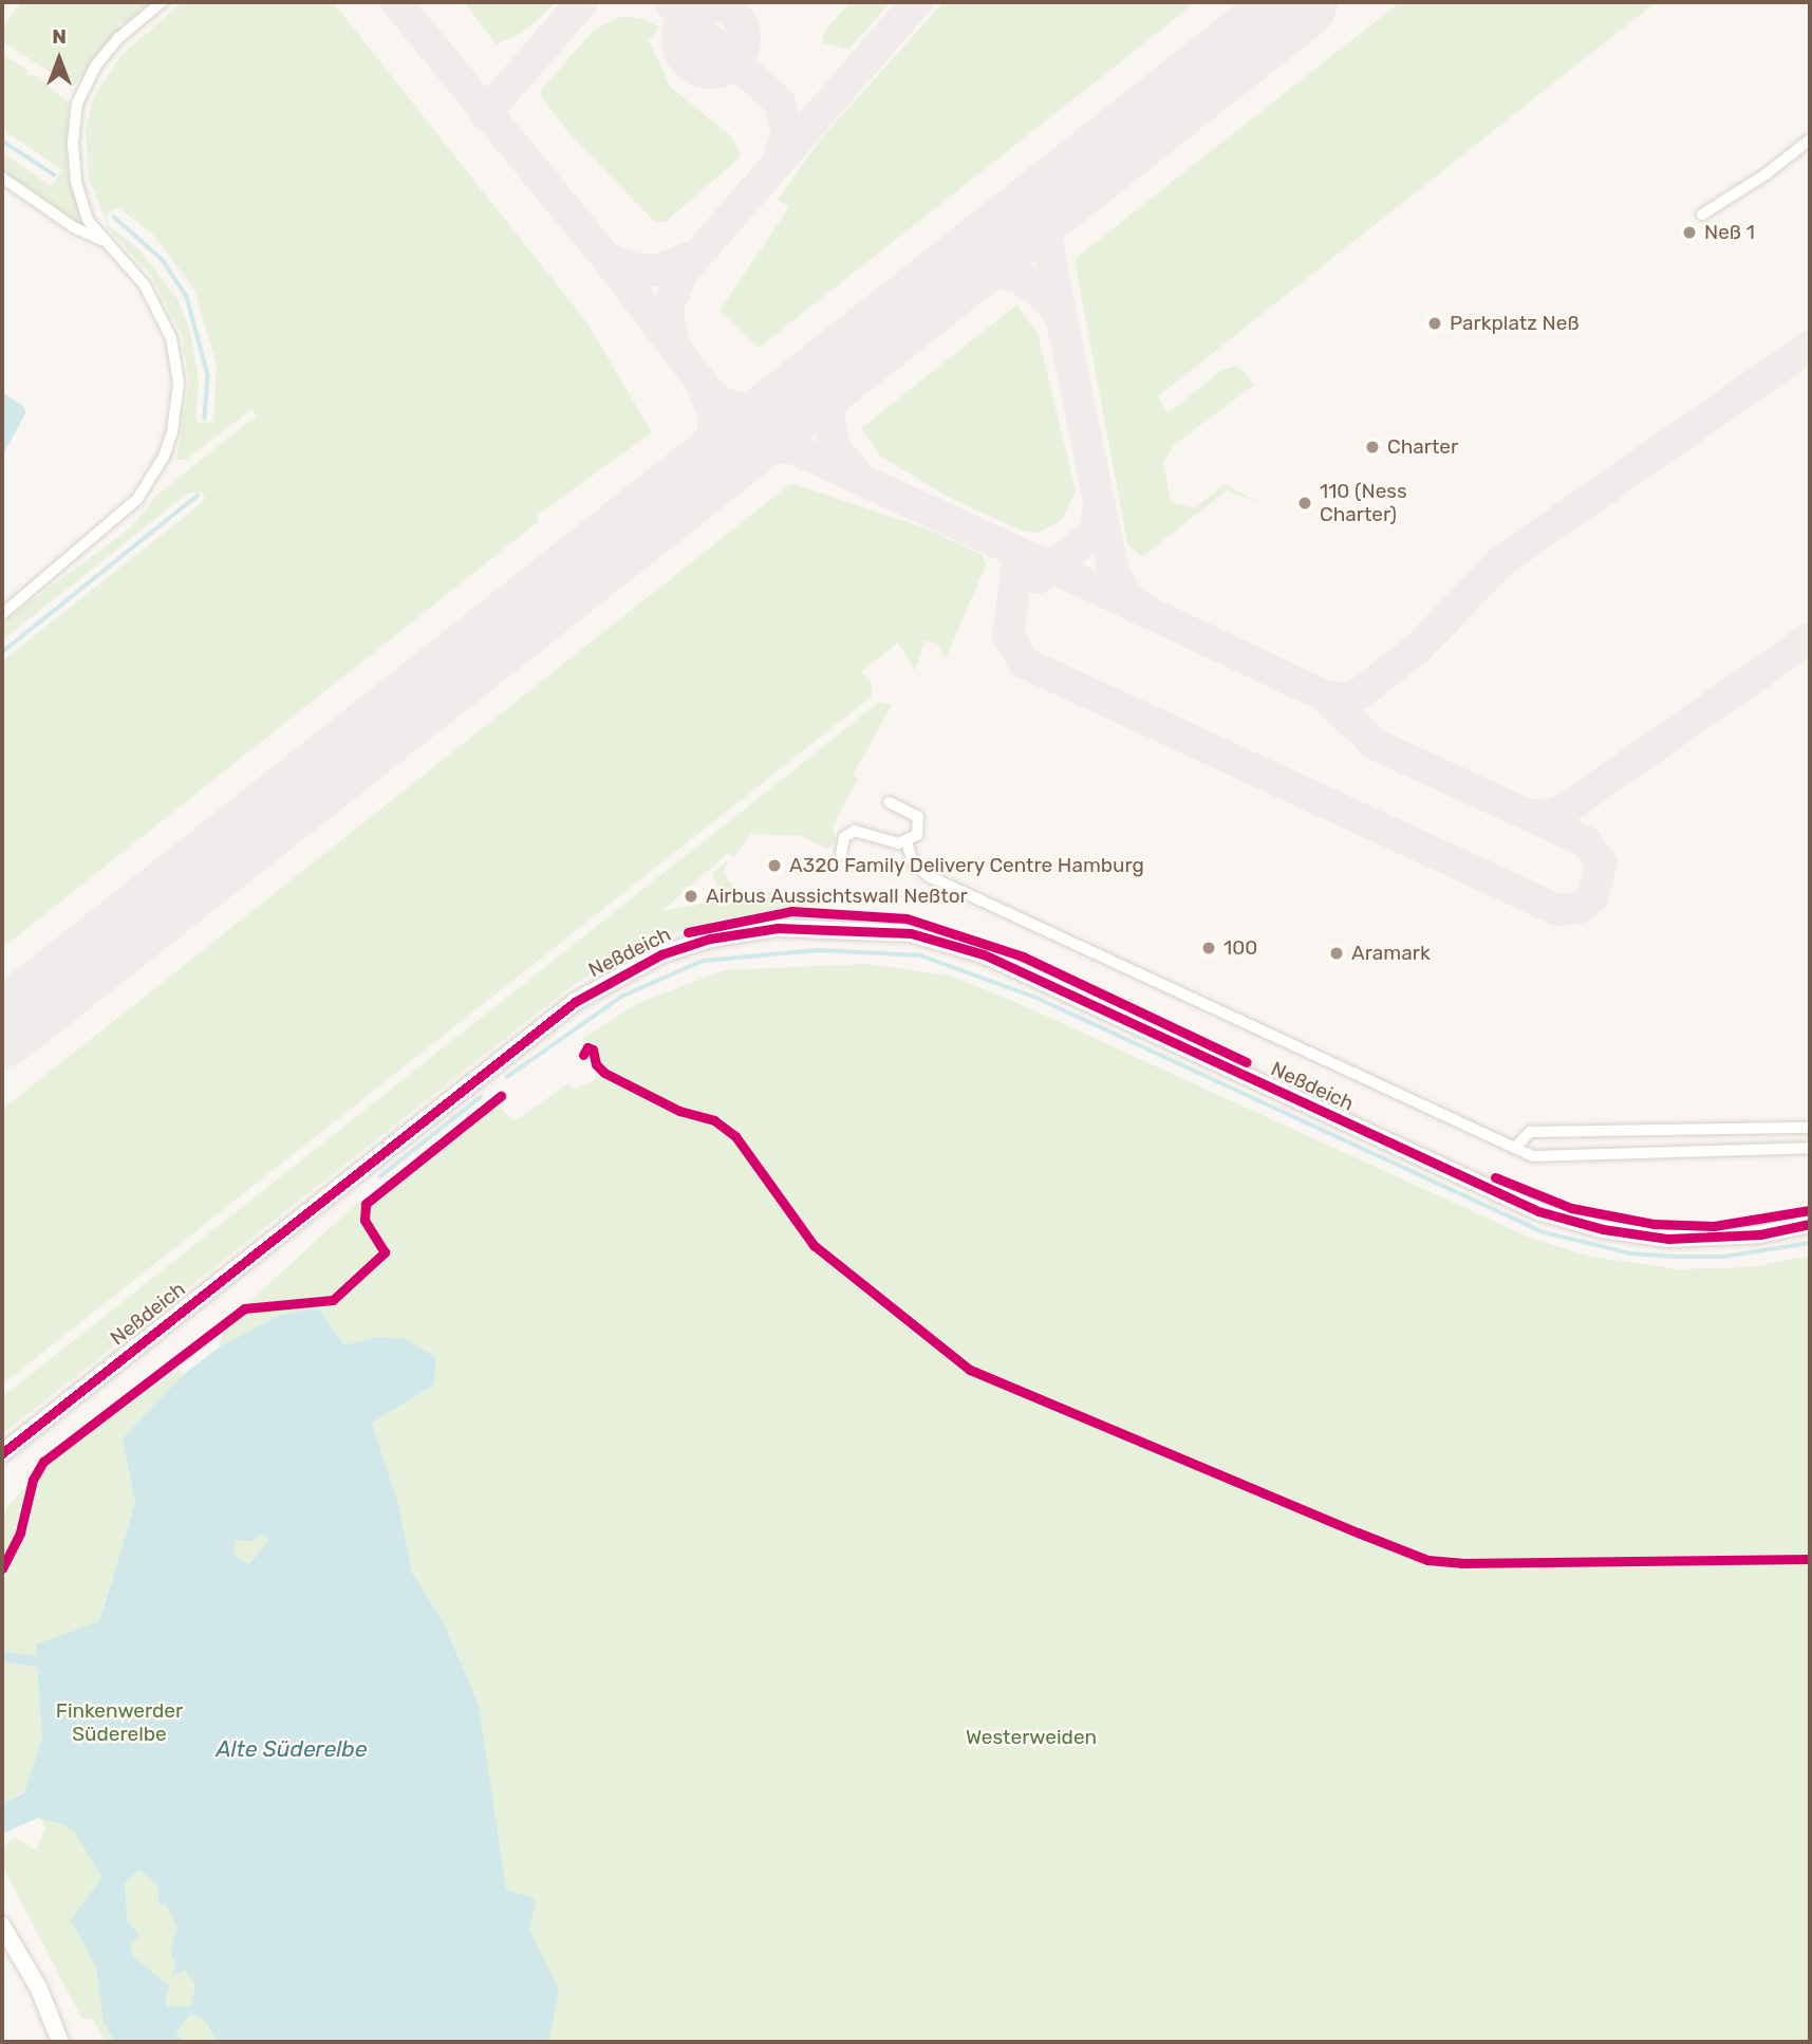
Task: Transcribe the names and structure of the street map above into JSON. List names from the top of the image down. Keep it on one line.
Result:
{"streets":{"street":["Neßdeich"]},"water":["Alte Süderelbe"],"parks":["Finkenwerder Süderelbe","Westerweiden"],"places":["Neß 1","Parkplatz Neß","Charter","110 (Ness Charter)","A320 Family Delivery Centre Hamburg","Airbus Aussichtswall Neßtor","100","Aramark"],"north":"top"}
